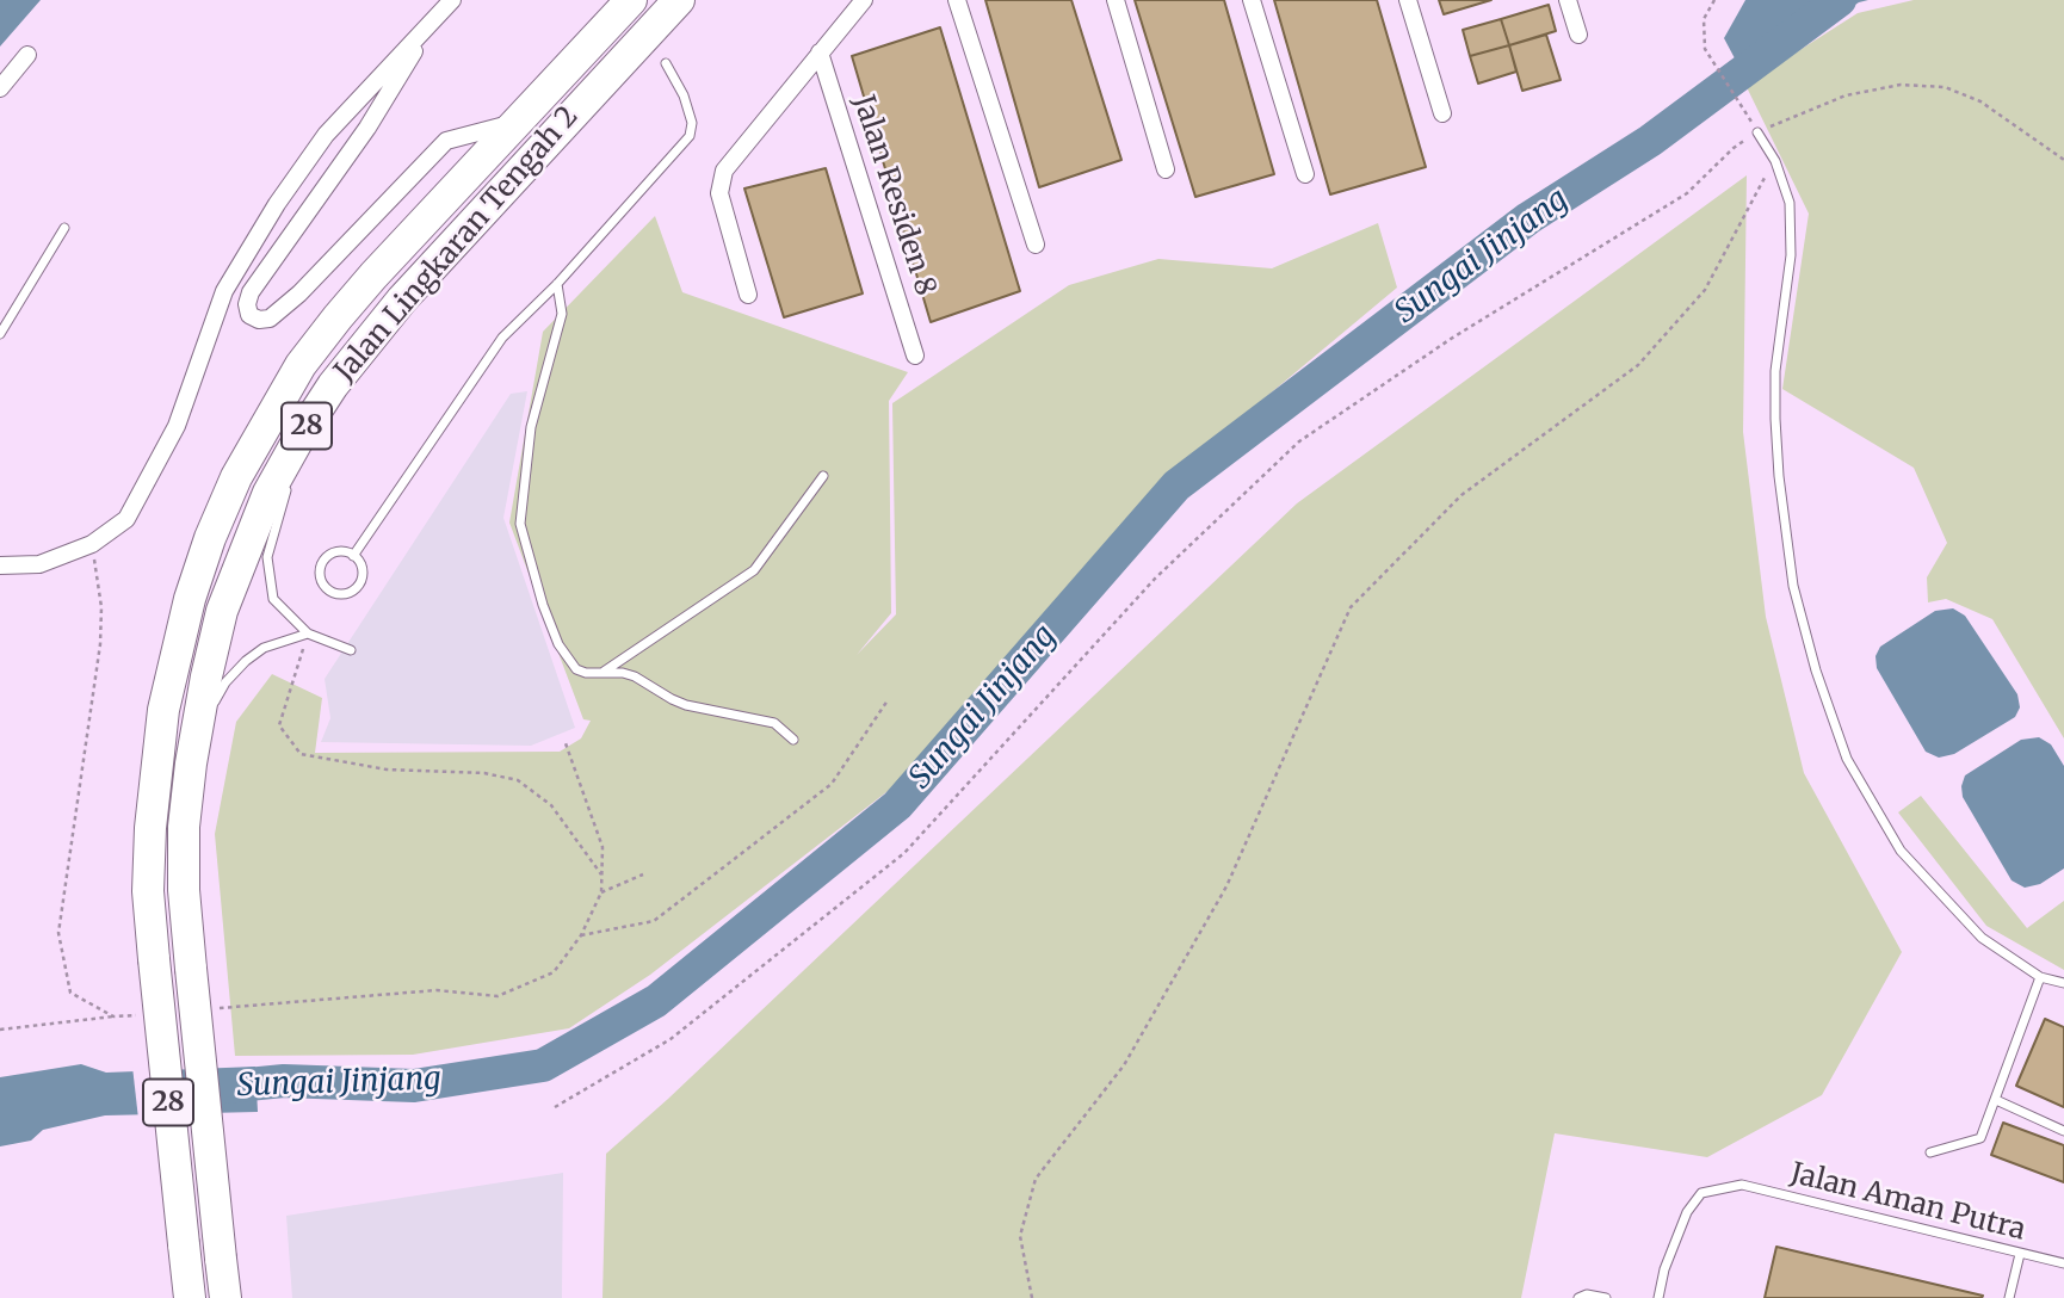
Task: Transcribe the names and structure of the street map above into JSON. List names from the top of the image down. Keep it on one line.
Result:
{"streets":{"highway":["Jalan Lingkaran Tengah 2","28"],"street":["Jalan Residen 8"],"lane":["Jalan Aman Putra"]},"water":["Sungai Jinjang"]}
